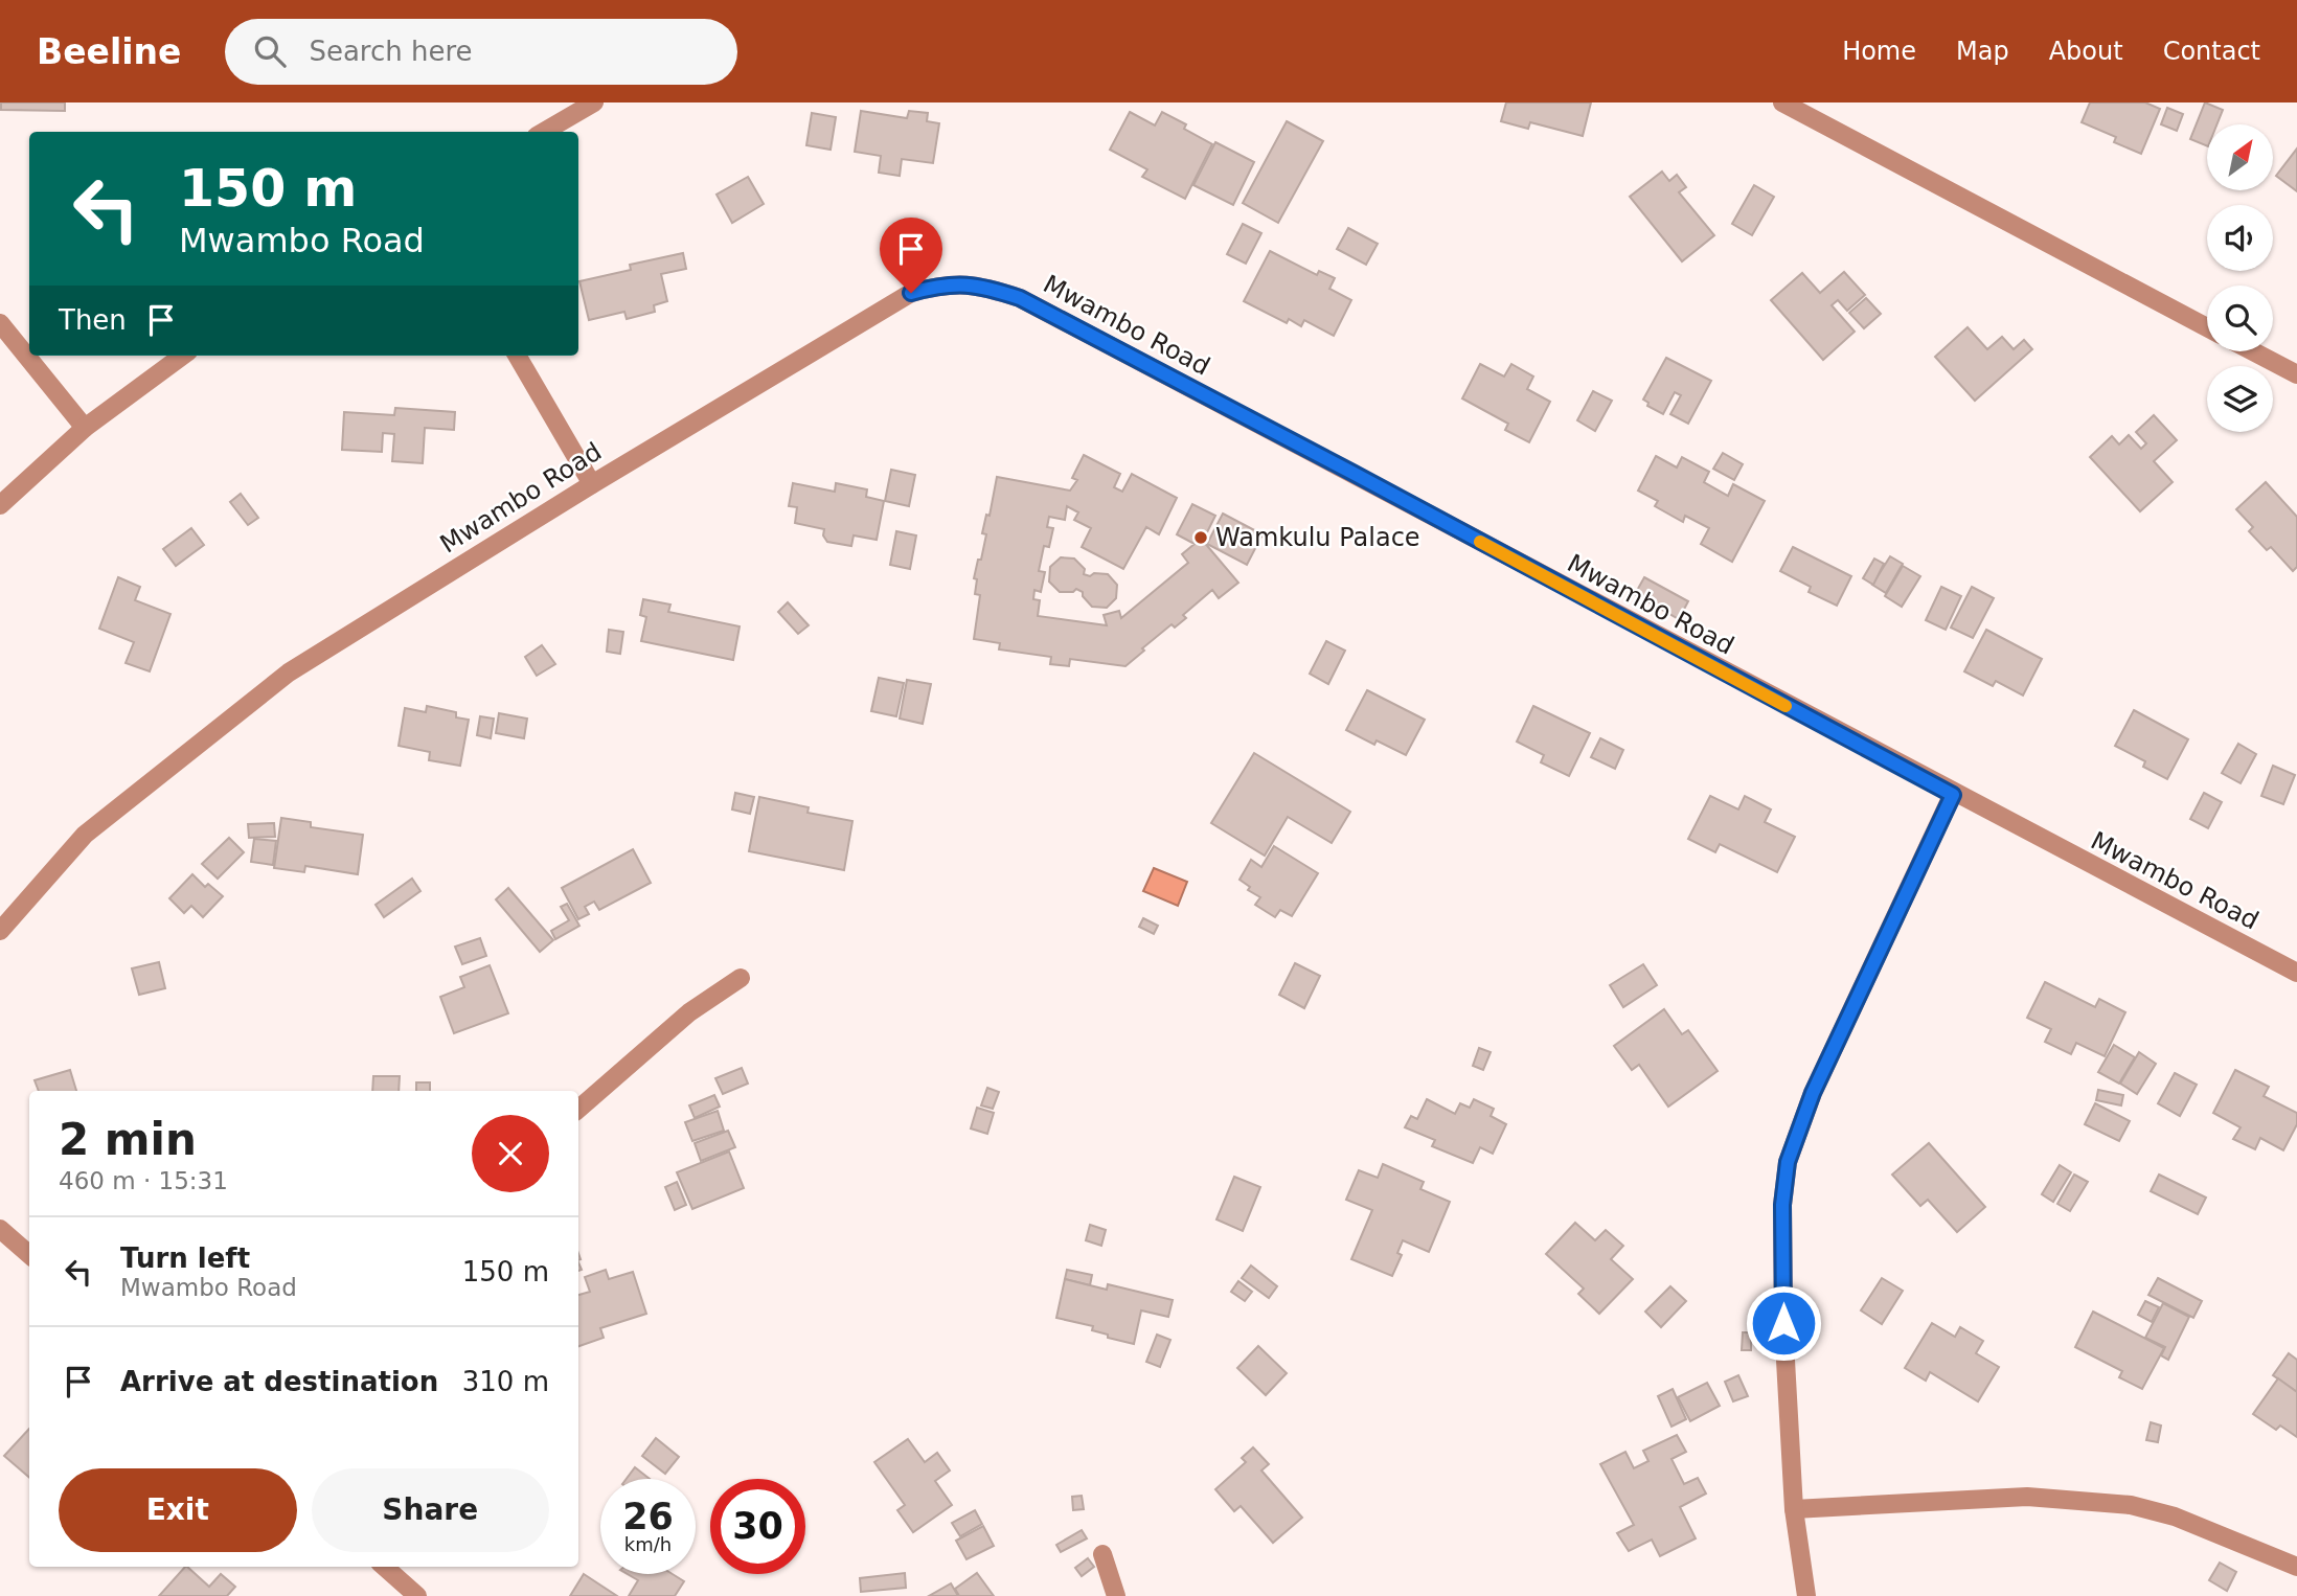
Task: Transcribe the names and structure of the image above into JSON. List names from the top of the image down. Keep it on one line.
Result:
{"streets":{"street":["Mwambo Road"]},"places":["Wamkulu Palace"],"north":"top right","page":{"header":"Beeline","search":"Search here","nav":["Home","Map","About","Contact"],"turn":["150 m","Mwambo Road"],"then":"Then","heading":["2 min","460 m · 15:31"],"list":[{"name":"Turn left","note":"Mwambo Road","value":"150 m"},{"name":"Arrive at destination","value":"310 m"}],"buttons":["Exit","Share"],"speed":"26 km/h","limit":"30"}}
